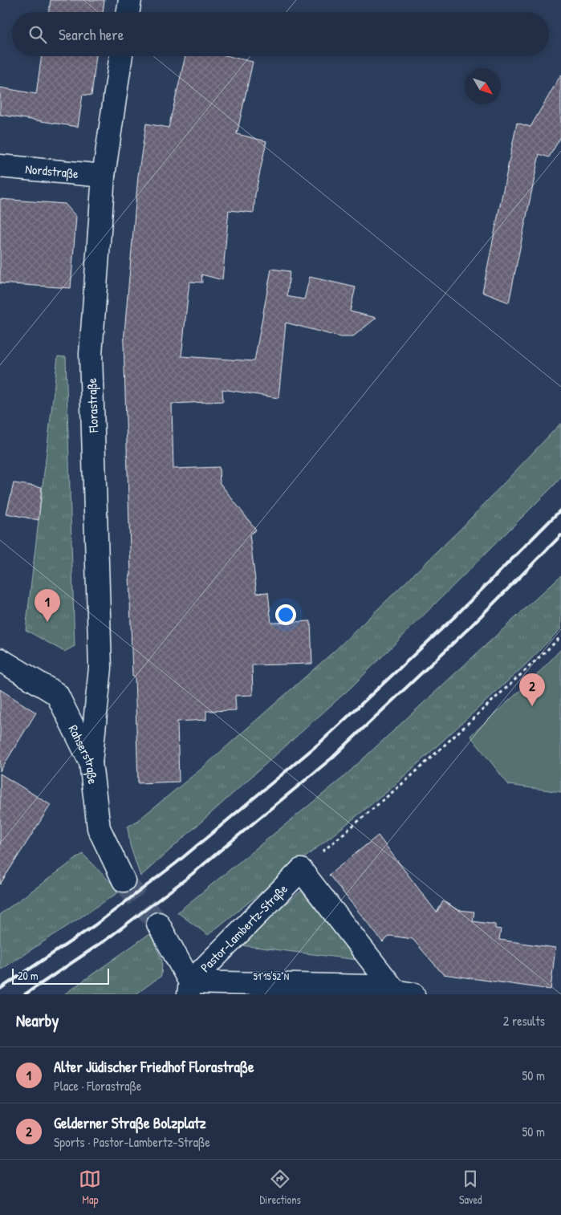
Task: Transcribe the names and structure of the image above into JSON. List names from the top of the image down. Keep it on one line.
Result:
{"streets":{"street":["Nordstraße","Florastraße","Rahserstraße","Pastor-Lambertz-Straße"]},"crossings":[["Nordstraße","Florastraße"],["Florastraße","Rahserstraße"]],"scale_bar":"20 m","north":"bottom right","page":{"search":"Search here","pins":["1","2"],"scale":"20 m","heading":["Nearby","2 results"],"list":[{"mark":"1","name":"Alter Jüdischer Friedhof Florastraße","note":"Place · Florastraße","value":"50 m"},{"mark":"2","name":"Gelderner Straße Bolzplatz","note":"Sports · Pastor-Lambertz-Straße","value":"50 m"}],"nav":["Map","Directions","Saved"]},"coordinates":["51°15'52\"N"]}
